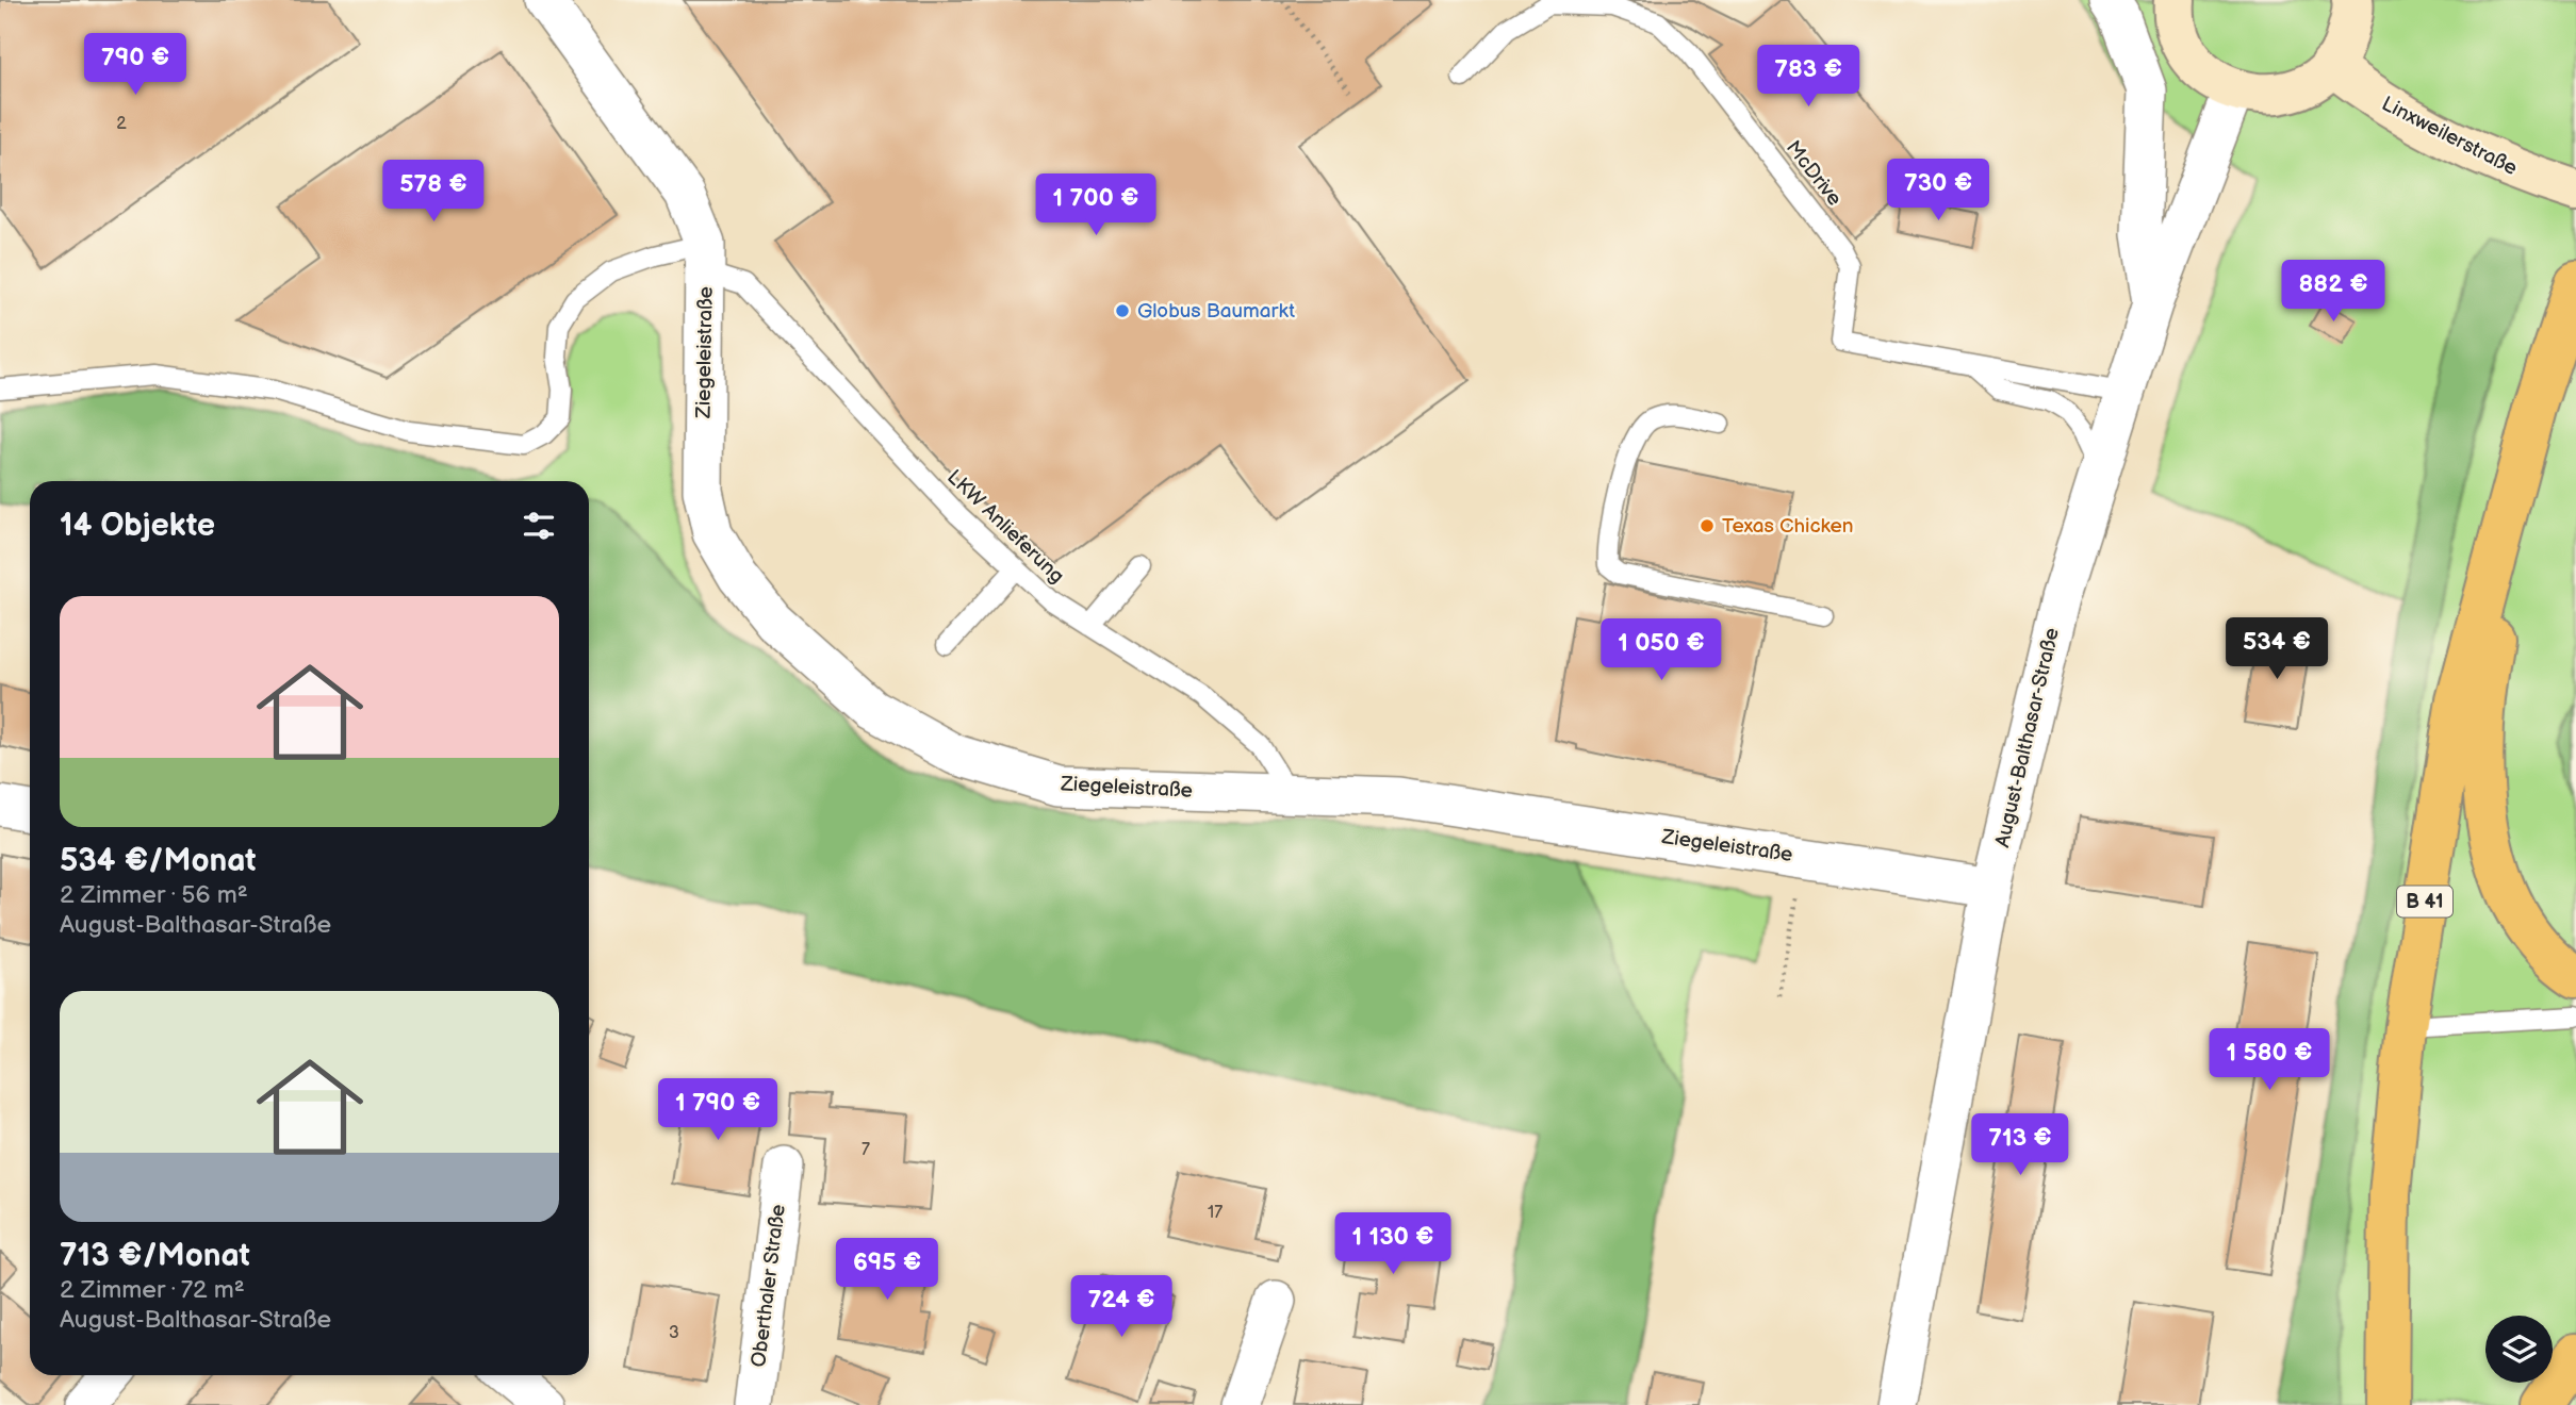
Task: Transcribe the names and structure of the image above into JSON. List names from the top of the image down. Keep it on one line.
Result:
{"streets":{"highway":["B 41"],"main road":["Linxweilerstraße"],"street":["Ziegeleistraße","August-Balthasar-Straße","Oberthaler Straße"],"lane":["McDrive","LKW Anlieferung"]},"crossings":[["Ziegeleistraße","LKW Anlieferung"],["Ziegeleistraße","August-Balthasar-Straße"]],"places":["Globus Baumarkt","Texas Chicken"],"house_numbers":["2","7","17","3"],"page":{"price":["790 €","783 €","730 €","578 €","1 700 €","882 €","534 €","1 050 €","1 580 €","1 790 €","713 €","1 130 €","695 €","724 €"],"heading":"14 Objekte","list":[{"name":"534 €/Monat","note":"2 Zimmer · 56 m² · August-Balthasar-Straße"},{"name":"713 €/Monat","note":"2 Zimmer · 72 m² · August-Balthasar-Straße"}]}}
